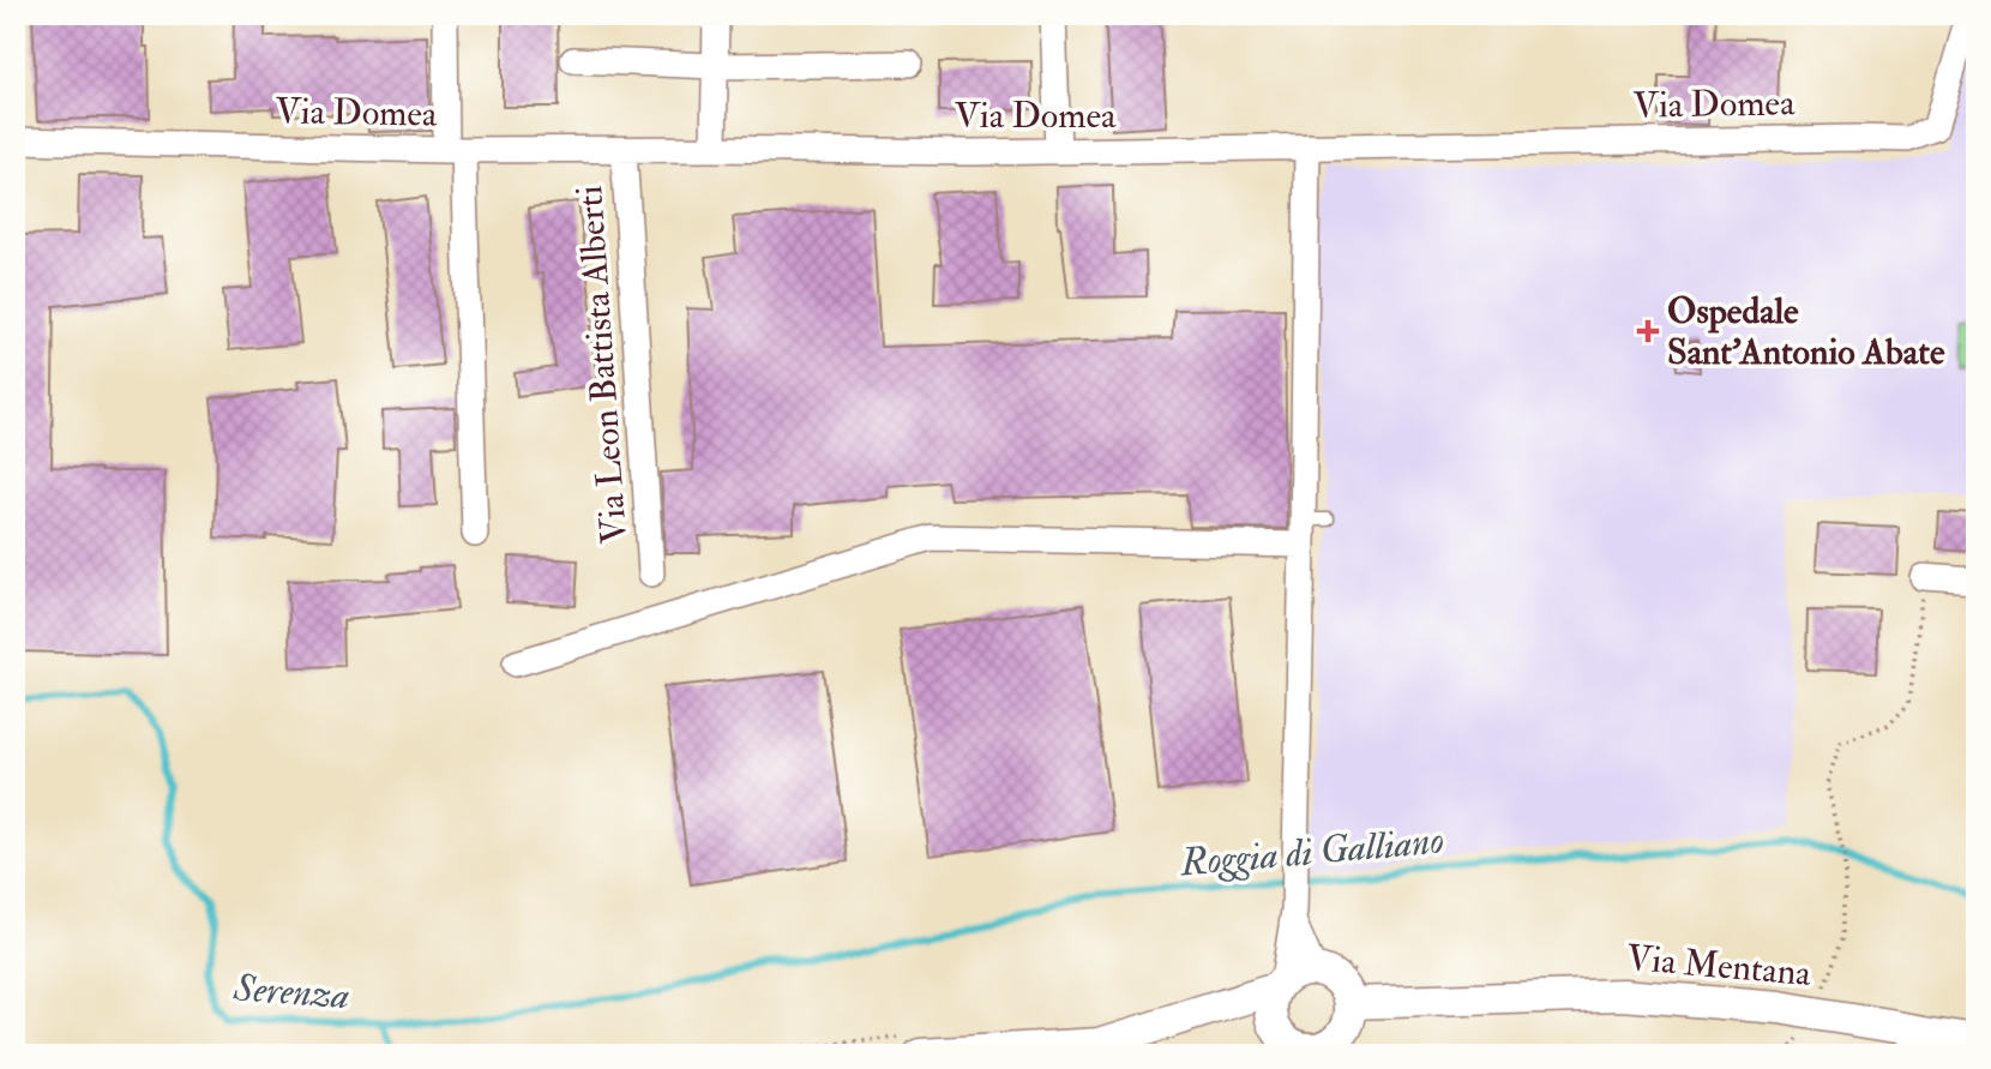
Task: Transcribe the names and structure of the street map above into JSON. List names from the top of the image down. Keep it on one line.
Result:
{"streets":{"street":["Via Domea","Via Leon Battista Alberti","Via Mentana"]},"crossings":[["Via Domea","Via Leon Battista Alberti"]],"water":["Roggia di Galliano","Serenza"],"places":{"health":["Ospedale Sant'Antonio Abate"]}}
